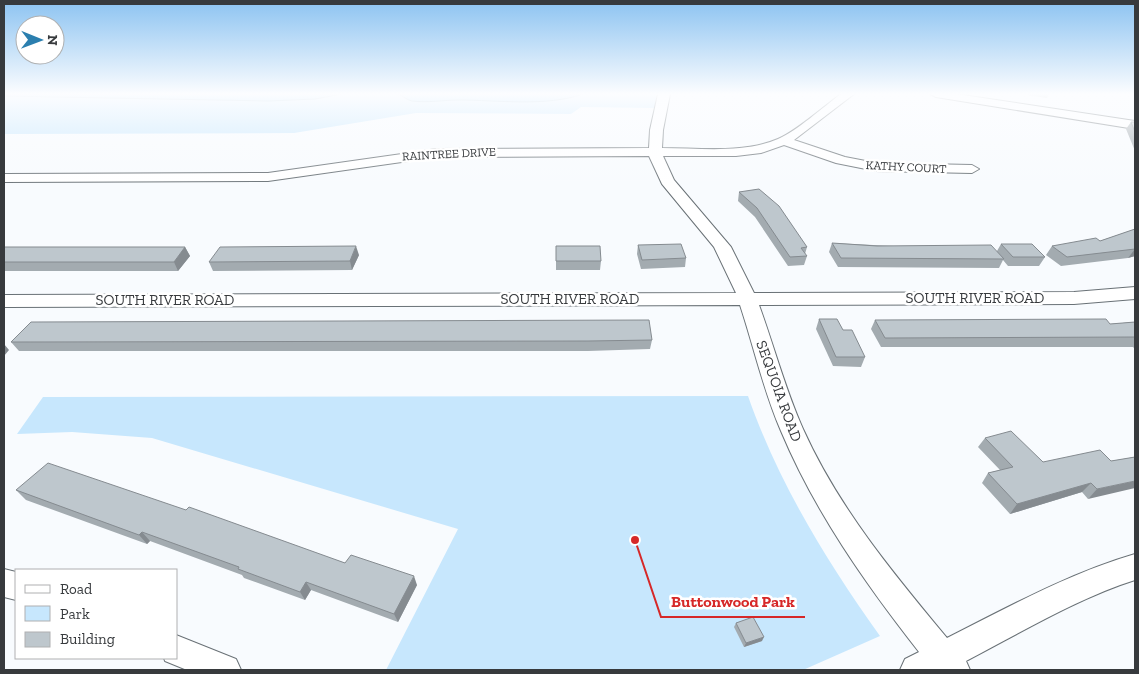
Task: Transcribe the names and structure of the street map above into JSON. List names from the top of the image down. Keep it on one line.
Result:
{"streets":{"street":["RAINTREE DRIVE","KATHY COURT","SOUTH RIVER ROAD","SEQUOIA ROAD"]},"crossings":[["RAINTREE DRIVE","KATHY COURT"],["RAINTREE DRIVE","SEQUOIA ROAD"],["SOUTH RIVER ROAD","SEQUOIA ROAD"]],"places":["Buttonwood Park"],"legend":["Road","Park","Building"],"north":"right"}
